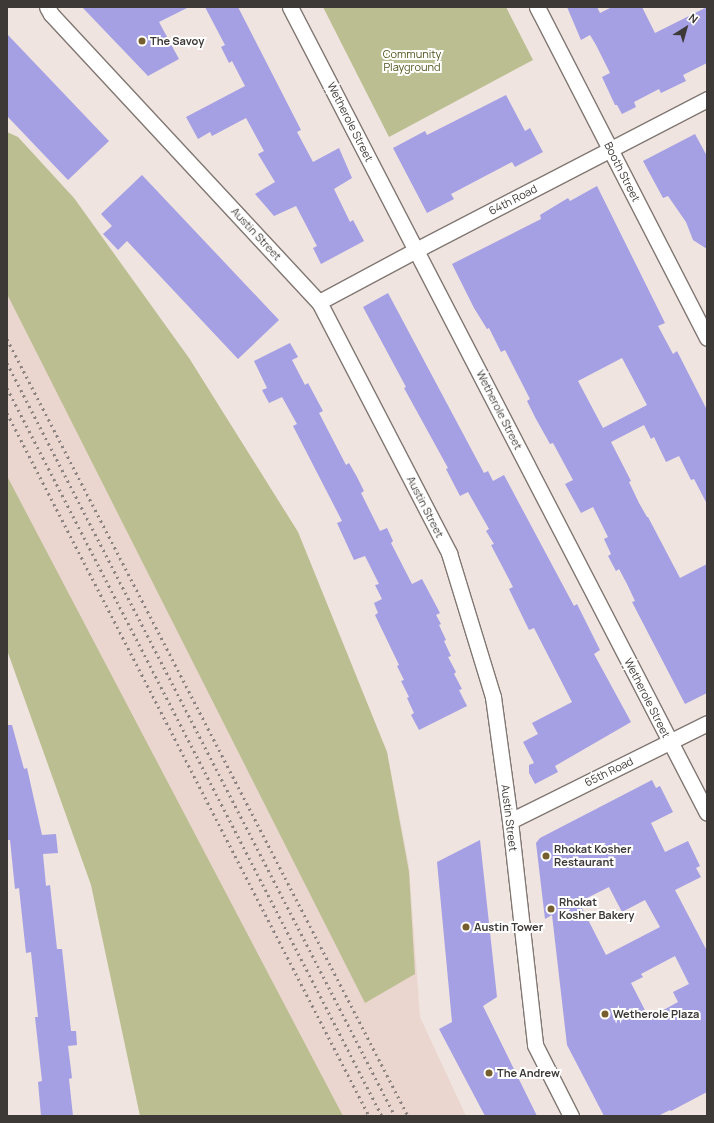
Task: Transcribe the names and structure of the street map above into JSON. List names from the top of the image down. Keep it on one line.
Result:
{"streets":{"street":["Wetherole Street","Booth Street","64th Road","Austin Street","65th Road"]},"crossings":[["Wetherole Street","64th Road"],["Wetherole Street","65th Road"],["Booth Street","64th Road"],["64th Road","Austin Street"],["Austin Street","65th Road"]],"parks":["Community Playground"],"places":["The Savoy","Rhokat Kosher Restaurant","Rhokat Kosher Bakery","Austin Tower","Wetherole Plaza","The Andrew"],"north":"top right"}
